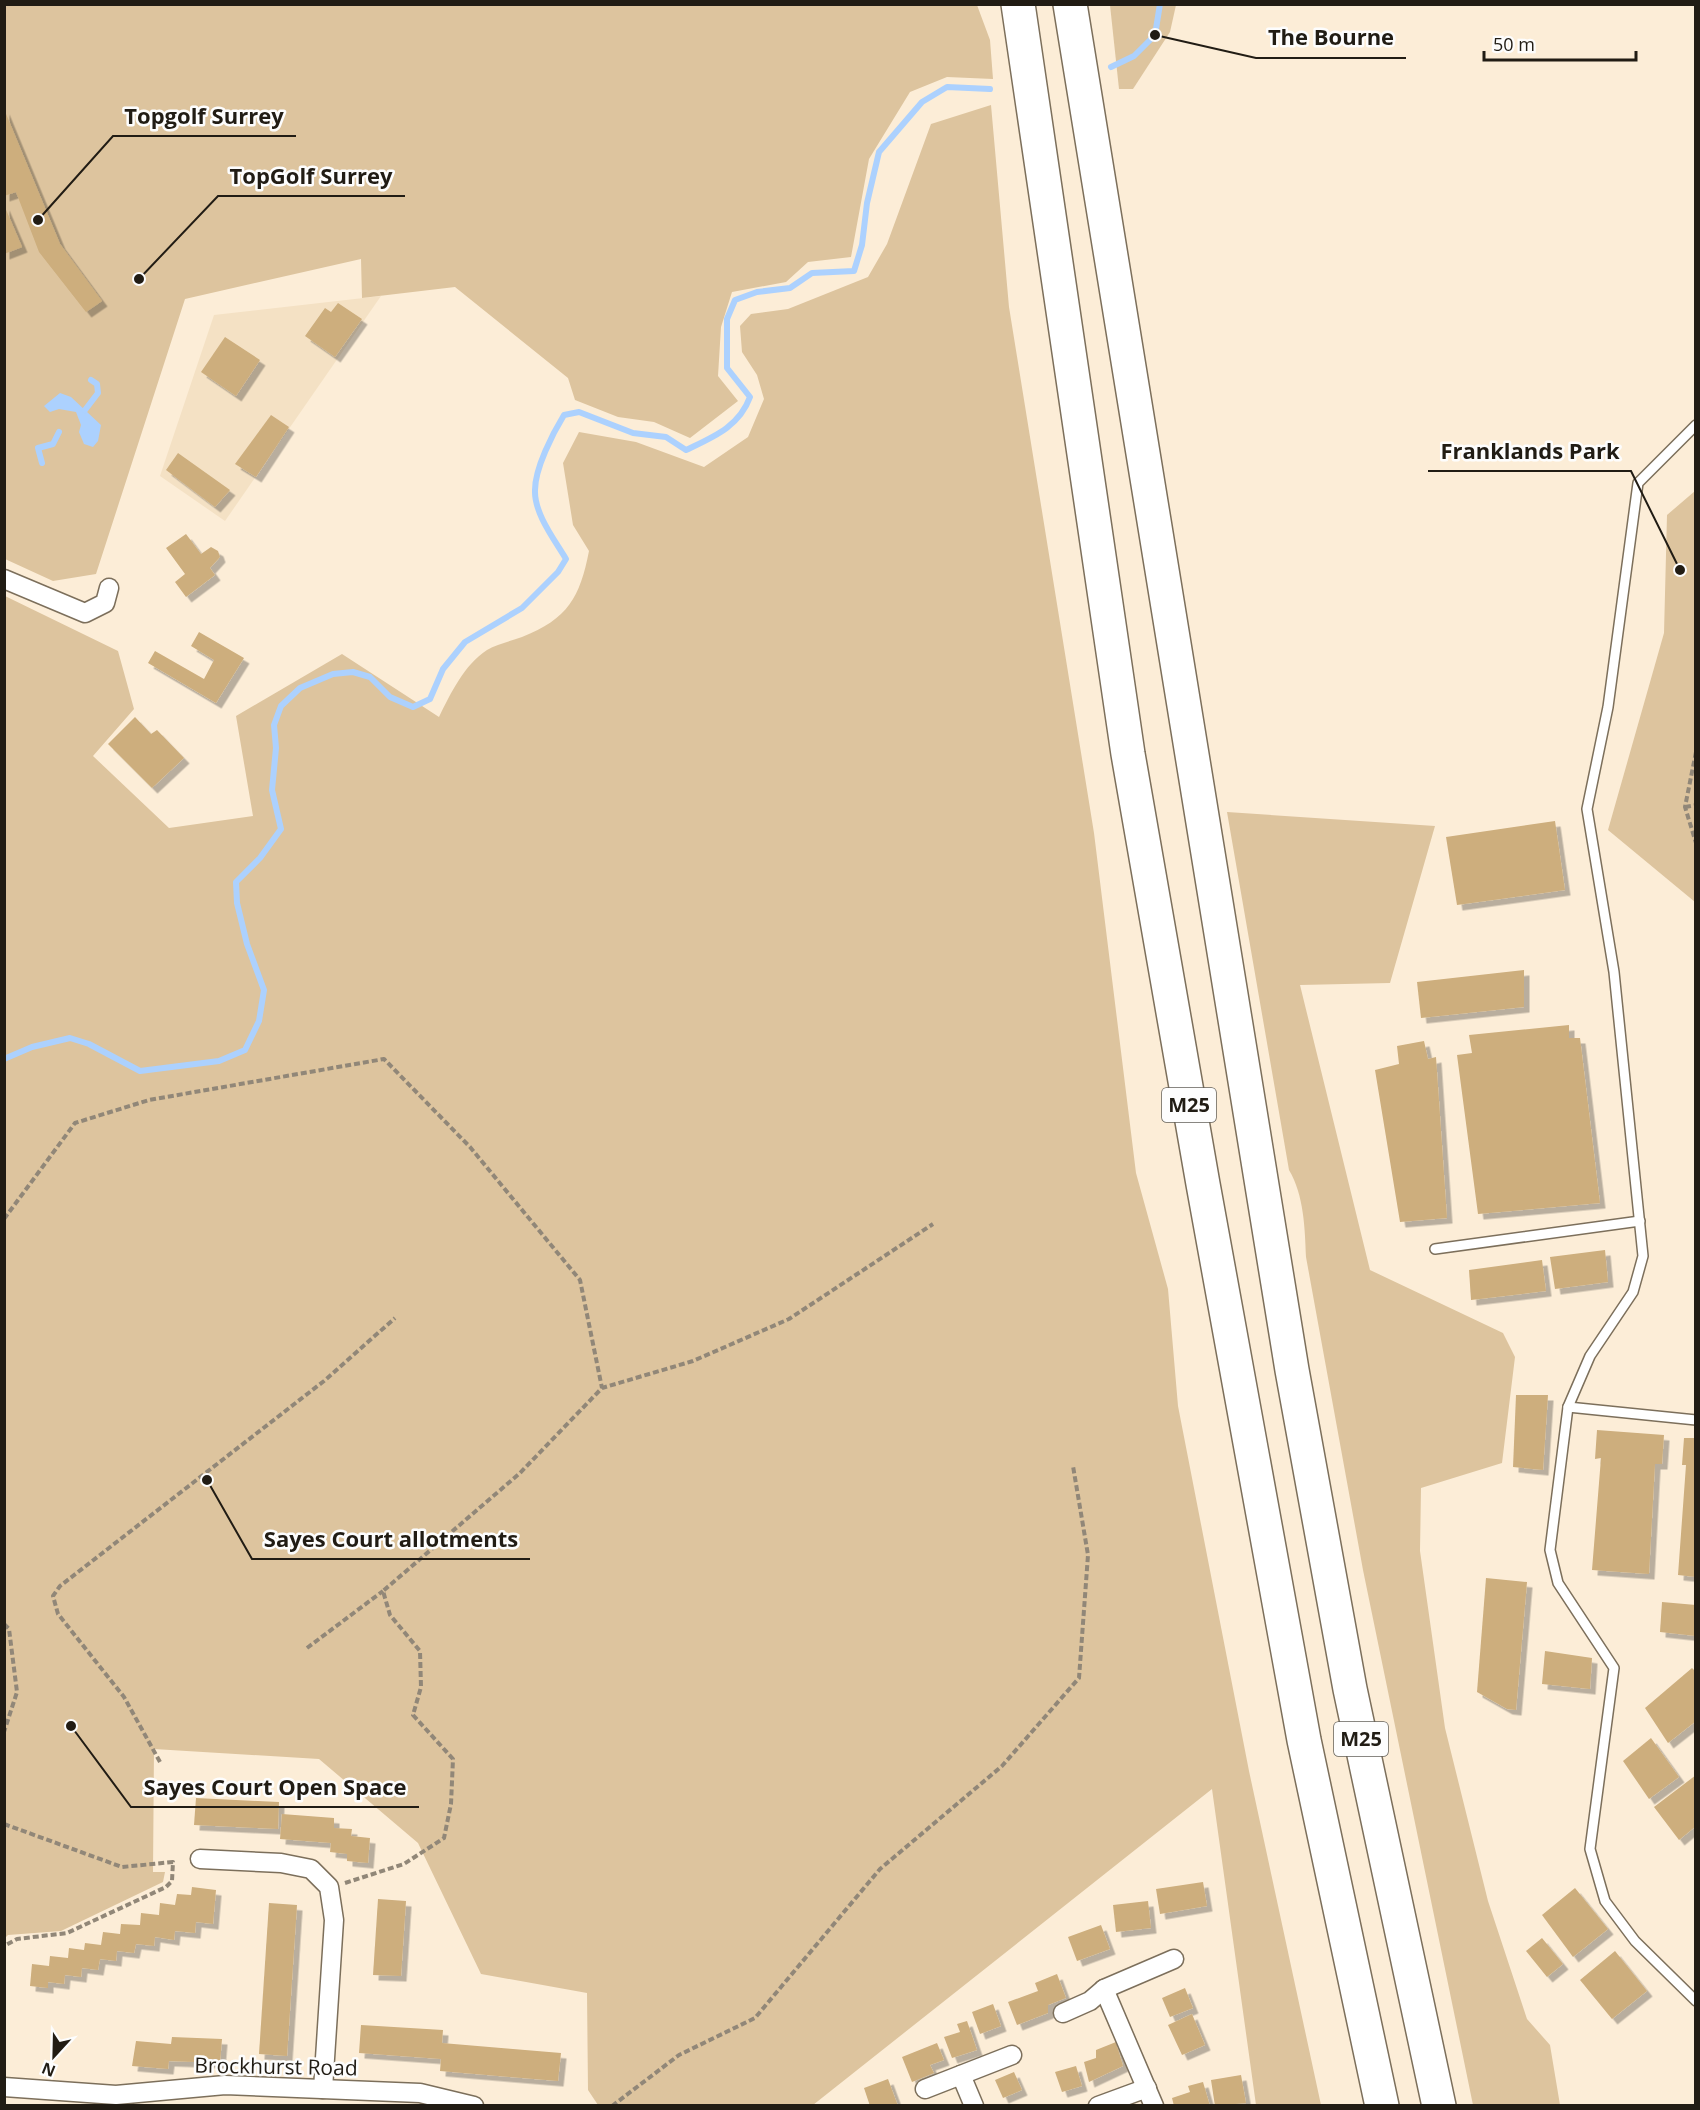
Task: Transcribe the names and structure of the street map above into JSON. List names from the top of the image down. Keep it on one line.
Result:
{"streets":{"highway":["M25"],"street":["Brockhurst Road"]},"places":["The Bourne","Topgolf Surrey","TopGolf Surrey","Franklands Park","Sayes Court allotments","Sayes Court Open Space"],"scale_bar":"50 m","north":"bottom"}
